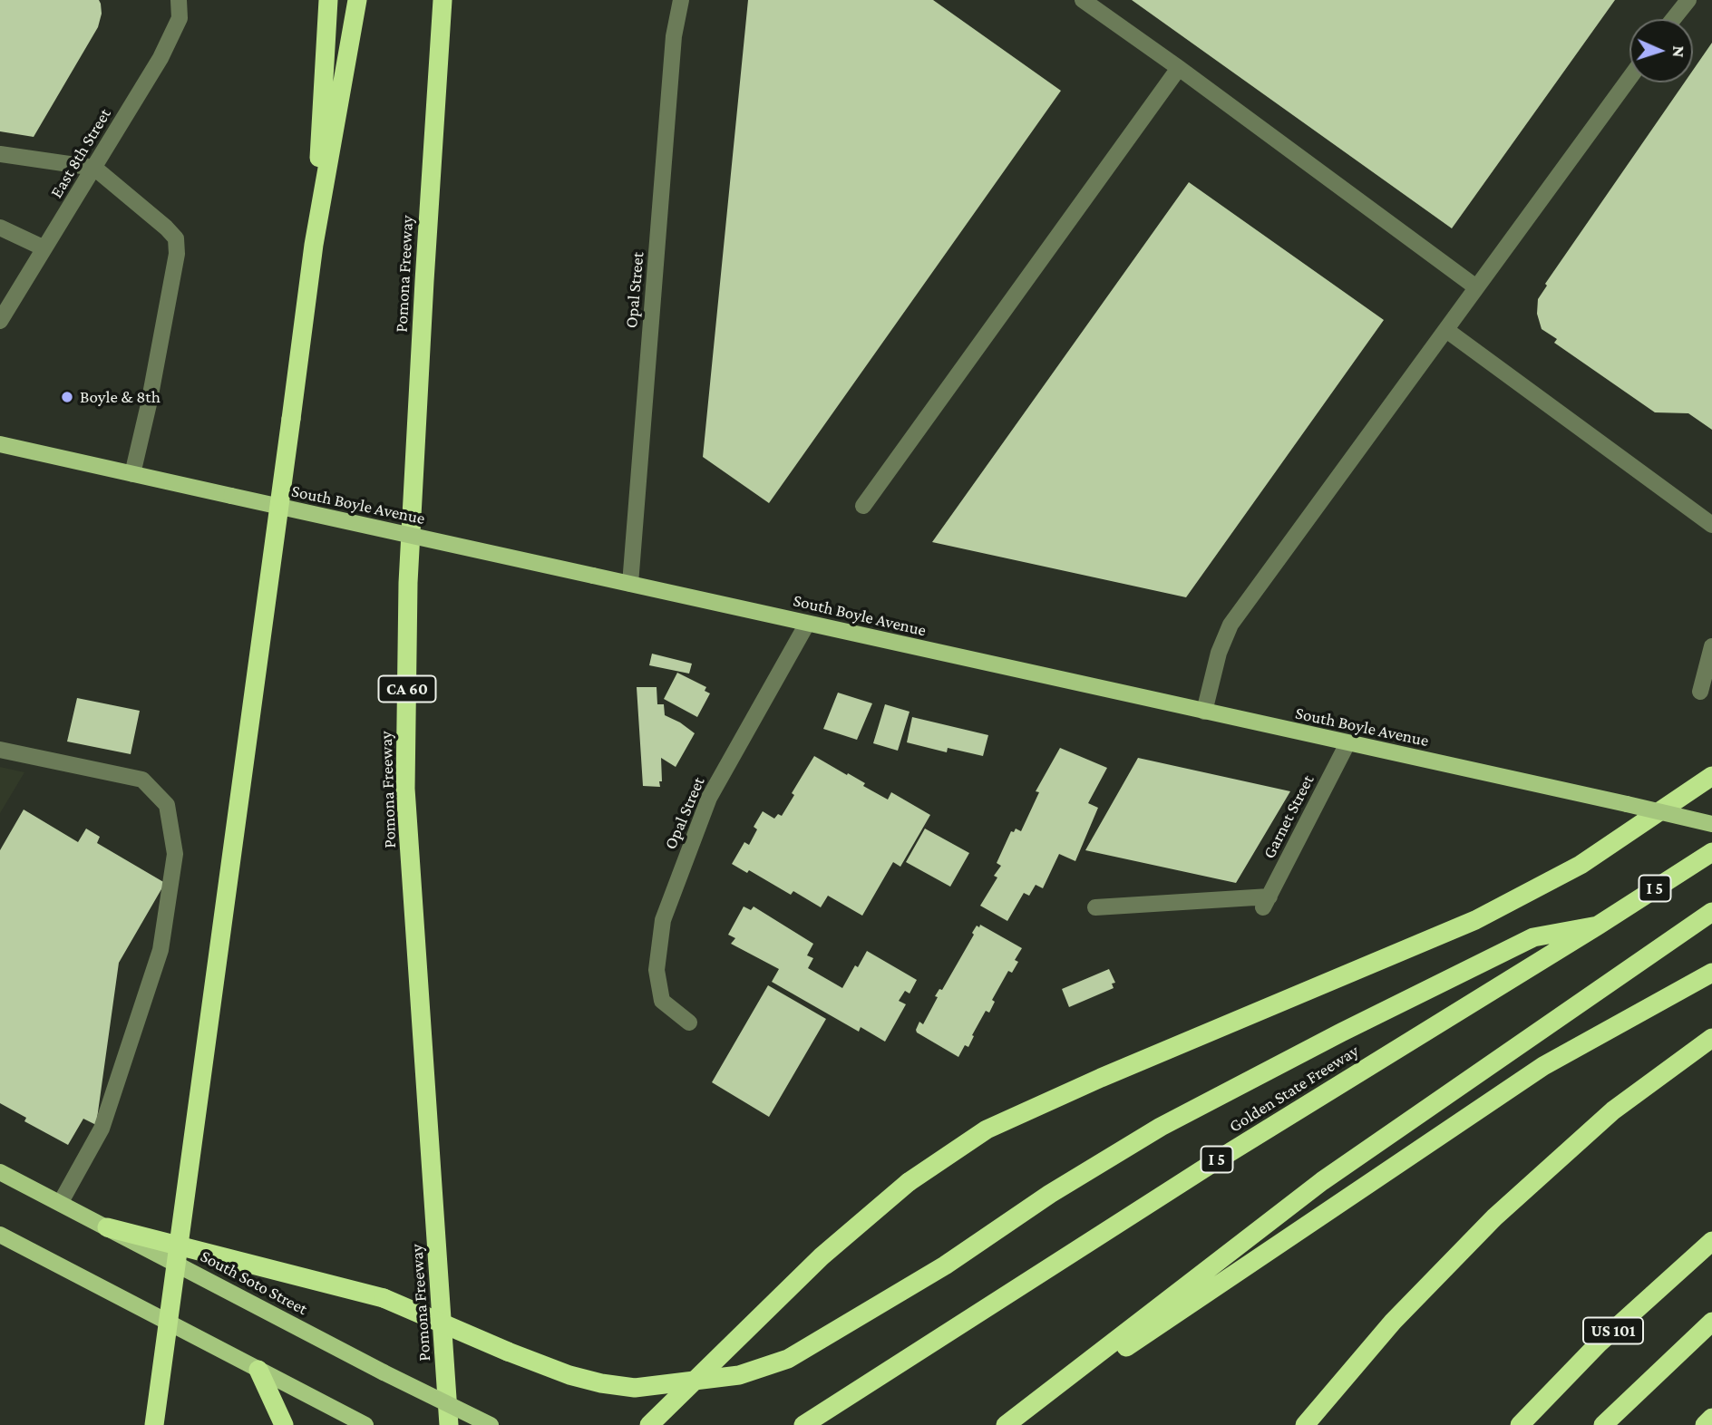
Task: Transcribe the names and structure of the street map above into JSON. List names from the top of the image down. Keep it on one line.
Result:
{"streets":{"highway":["Pomona Freeway","CA 60","I 5","Golden State Freeway","US 101"],"main road":["South Boyle Avenue","South Soto Street"],"street":["East 8th Street","Opal Street","Garnet Street"]},"crossings":[["Opal Street","South Boyle Avenue"],["South Boyle Avenue","Garnet Street"]],"places":["Boyle & 8th"],"north":"right"}
